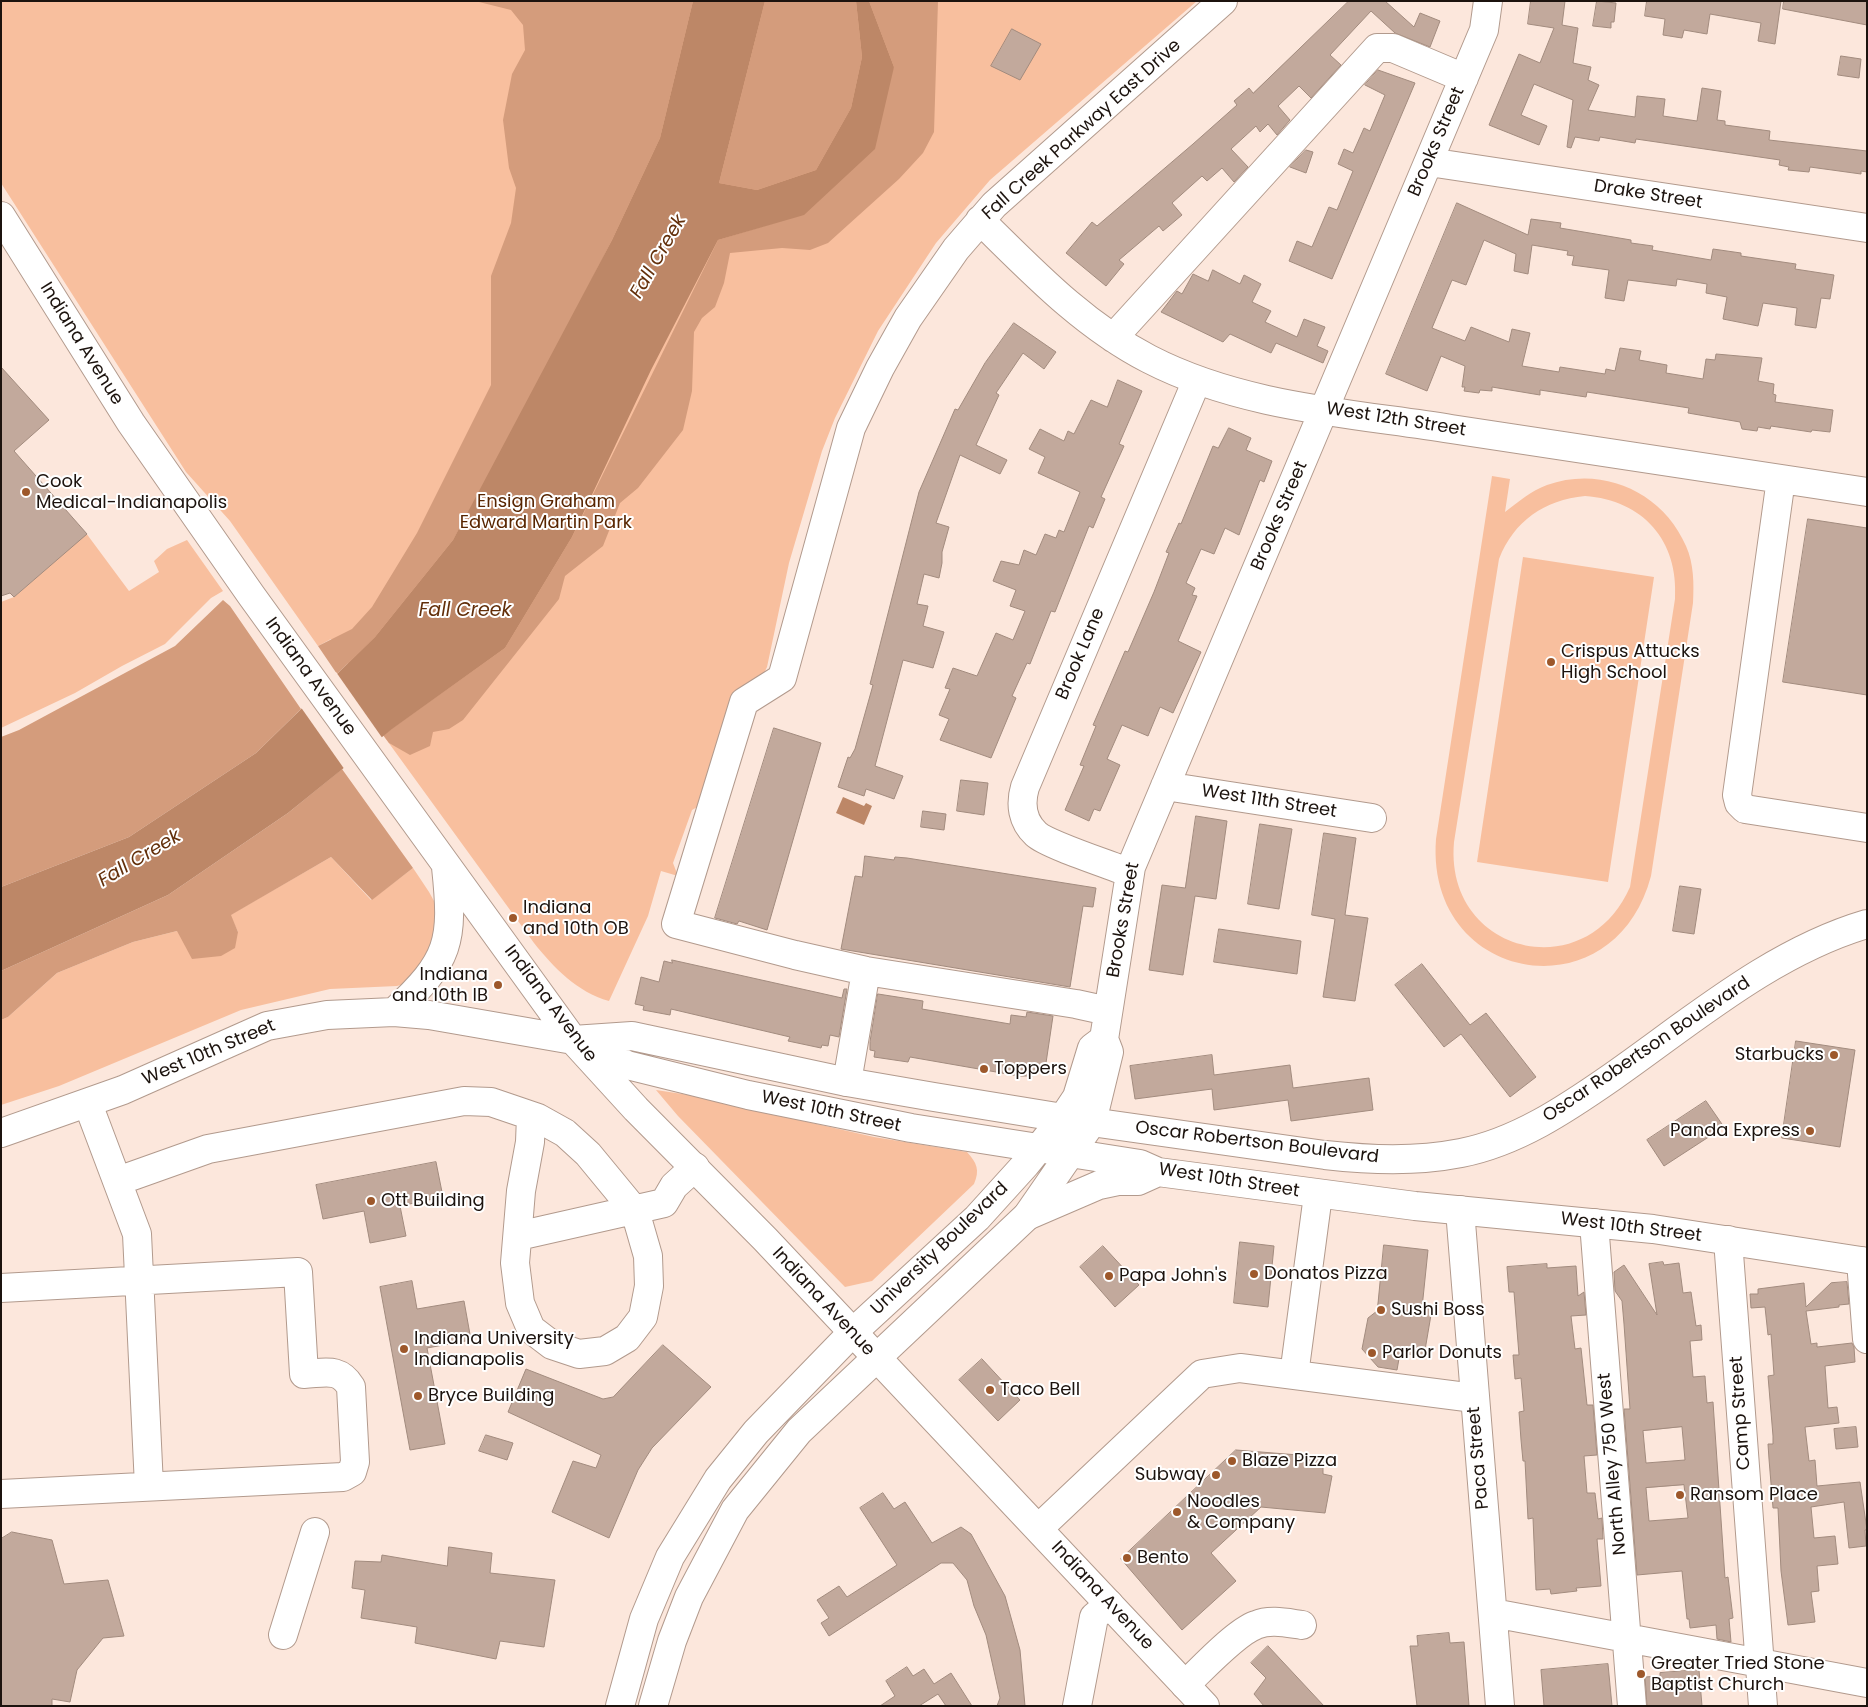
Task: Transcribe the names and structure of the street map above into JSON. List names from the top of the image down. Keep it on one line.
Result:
{"streets":{"street":["Fall Creek Parkway East Drive","Brooks Street","Drake Street","Indiana Avenue","West 12th Street","Brook Lane","West 11th Street","Oscar Robertson Boulevard","West 10th Street","University Boulevard","Camp Street","Paca Street","North Alley 750 West"]},"crossings":[["Fall Creek Parkway East Drive","West 12th Street"],["Brooks Street","Drake Street"],["Brooks Street","West 12th Street"],["Brooks Street","Brook Lane"],["Brooks Street","West 11th Street"],["Brooks Street","Oscar Robertson Boulevard"],["Brooks Street","University Boulevard"],["Indiana Avenue","West 10th Street"],["Indiana Avenue","University Boulevard"],["West 12th Street","Brook Lane"],["Oscar Robertson Boulevard","West 10th Street"],["Oscar Robertson Boulevard","University Boulevard"],["West 10th Street","University Boulevard"],["West 10th Street","Camp Street"],["West 10th Street","Paca Street"],["West 10th Street","North Alley 750 West"]],"water":["Fall Creek"],"parks":["Ensign Graham Edward Martin Park"],"places":["Cook Medical-Indianapolis","Crispus Attucks High School","Indiana and 10th OB","Indiana and 10th IB","Starbucks","Toppers","Panda Express","Ott Building","Donatos Pizza","Papa John's","Sushi Boss","Indiana University Indianapolis","Parlor Donuts","Taco Bell","Bryce Building","Blaze Pizza","Subway","Ransom Place","Noodles & Company","Bento","Greater Tried Stone Baptist Church"]}
